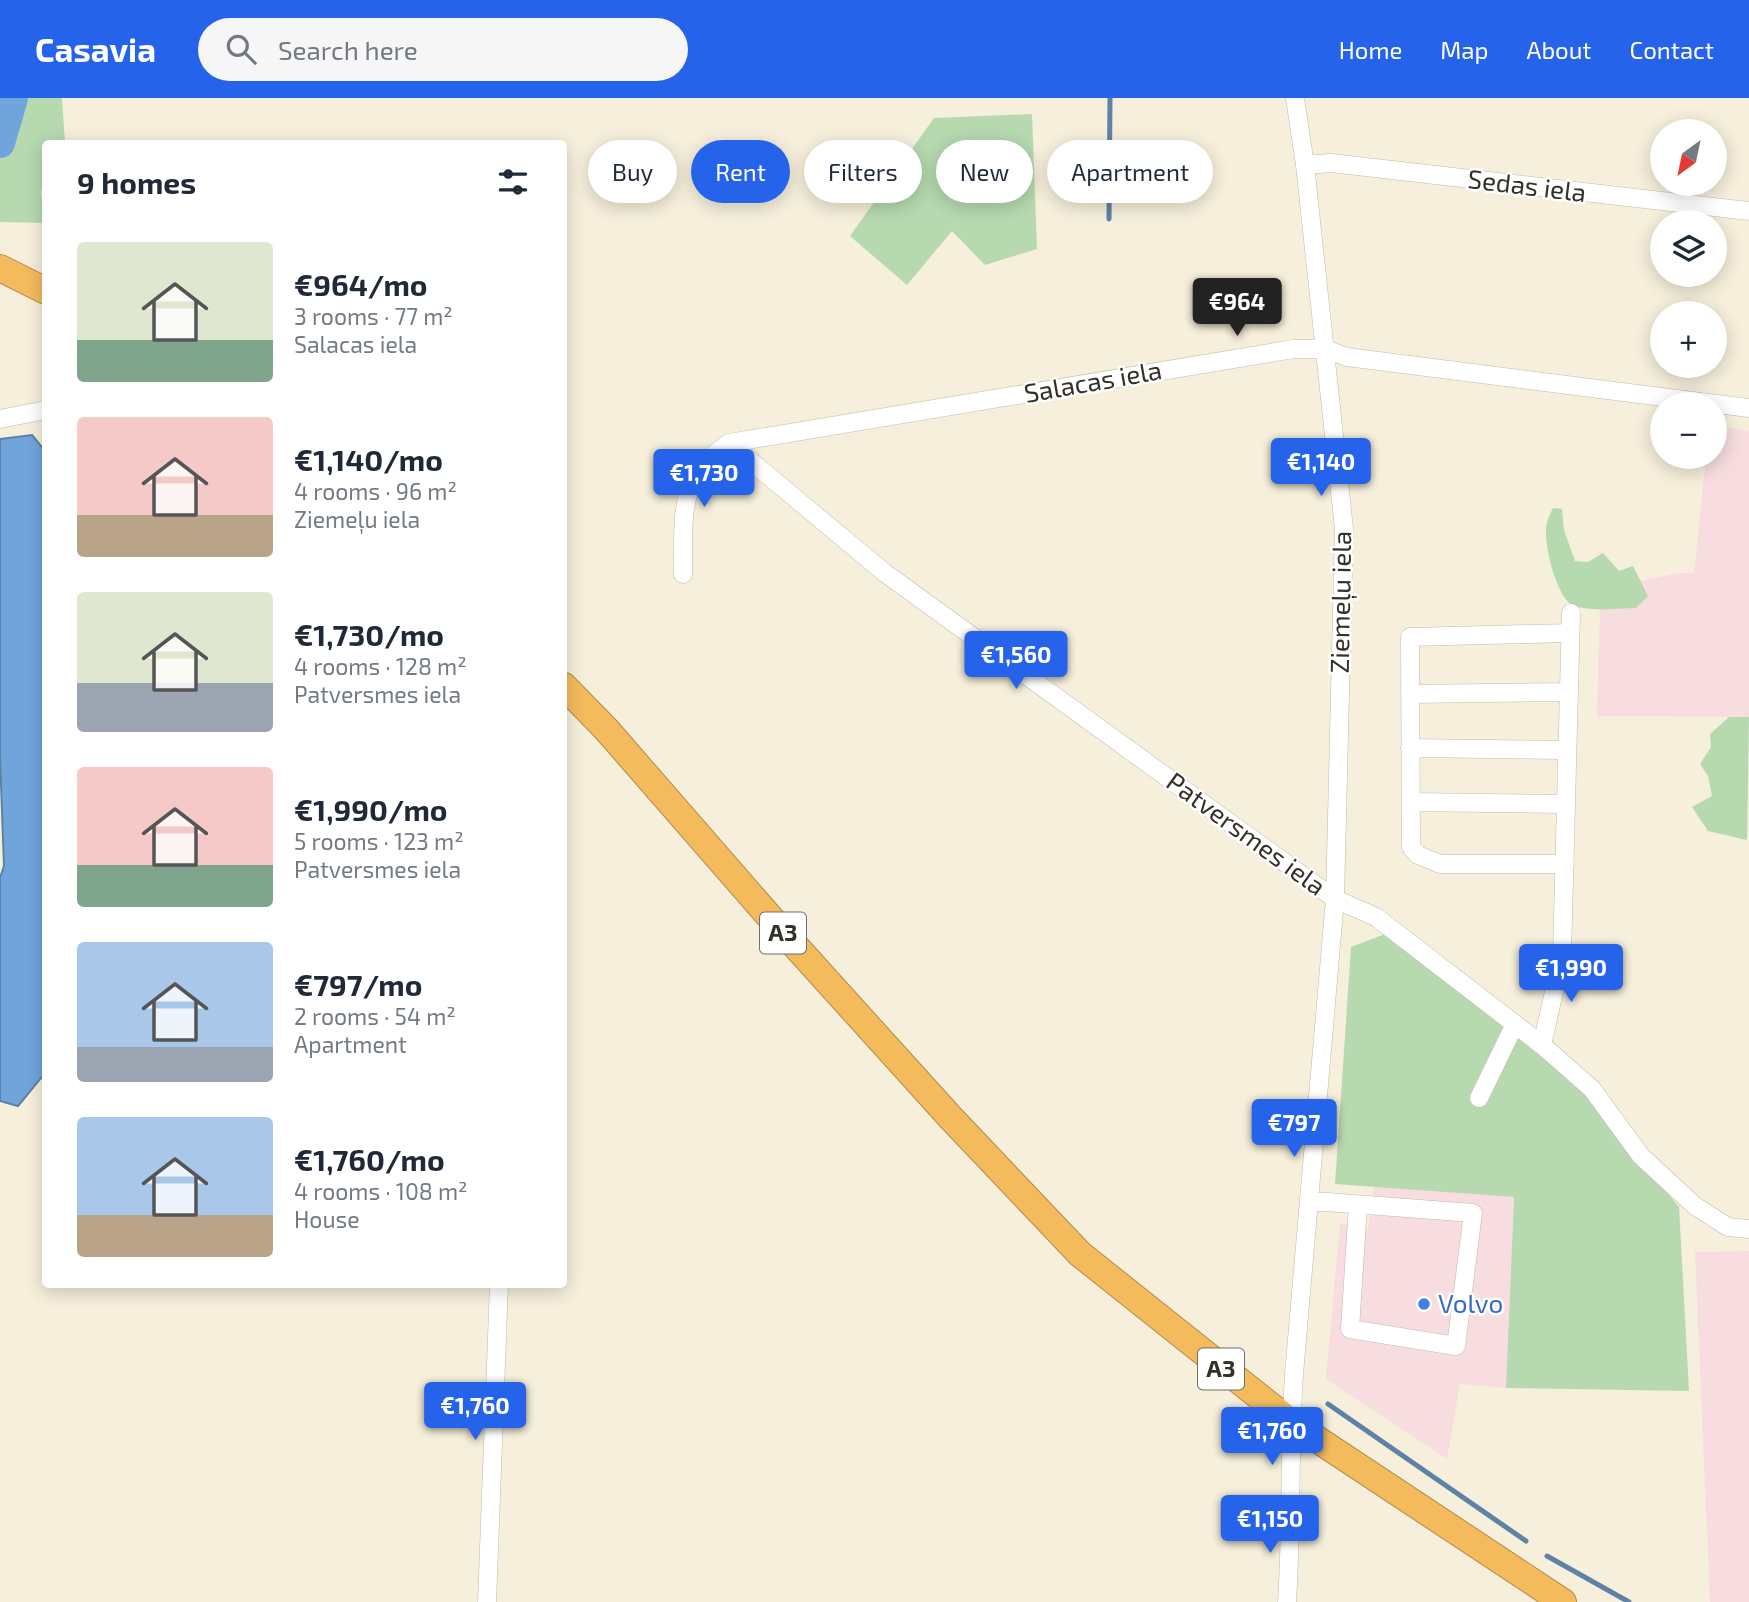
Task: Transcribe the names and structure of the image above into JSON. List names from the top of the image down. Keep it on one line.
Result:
{"streets":{"highway":["A3"],"street":["Sedas iela","Salacas iela","Ziemeļu iela","Patversmes iela"]},"crossings":[["Sedas iela","Ziemeļu iela"],["Salacas iela","Ziemeļu iela"],["Salacas iela","Patversmes iela"],["Ziemeļu iela","Patversmes iela"],["Ziemeļu iela","A3"]],"places":["Volvo"],"north":"bottom left","page":{"header":"Casavia","search":"Search here","nav":["Home","Map","About","Contact"],"map_buttons":["+","−"],"chip":["Buy","Rent","Filters","New","Apartment"],"heading":"9 homes","list":[{"name":"€964/mo","note":"3 rooms · 77 m² · Salacas iela"},{"name":"€1,140/mo","note":"4 rooms · 96 m² · Ziemeļu iela"},{"name":"€1,730/mo","note":"4 rooms · 128 m² · Patversmes iela"},{"name":"€1,990/mo","note":"5 rooms · 123 m² · Patversmes iela"},{"name":"€797/mo","note":"2 rooms · 54 m² · Apartment"},{"name":"€1,760/mo","note":"4 rooms · 108 m² · House"}],"price":["€964","€1,140","€1,730","€1,560","€1,990","€797","€1,760","€1,760","€1,150"]}}
